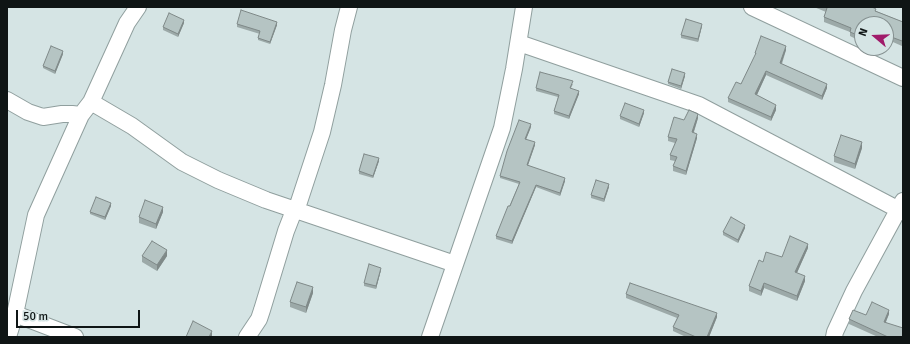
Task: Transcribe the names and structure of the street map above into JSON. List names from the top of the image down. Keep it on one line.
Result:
{"scale_bar":"50 m","north":"left"}
